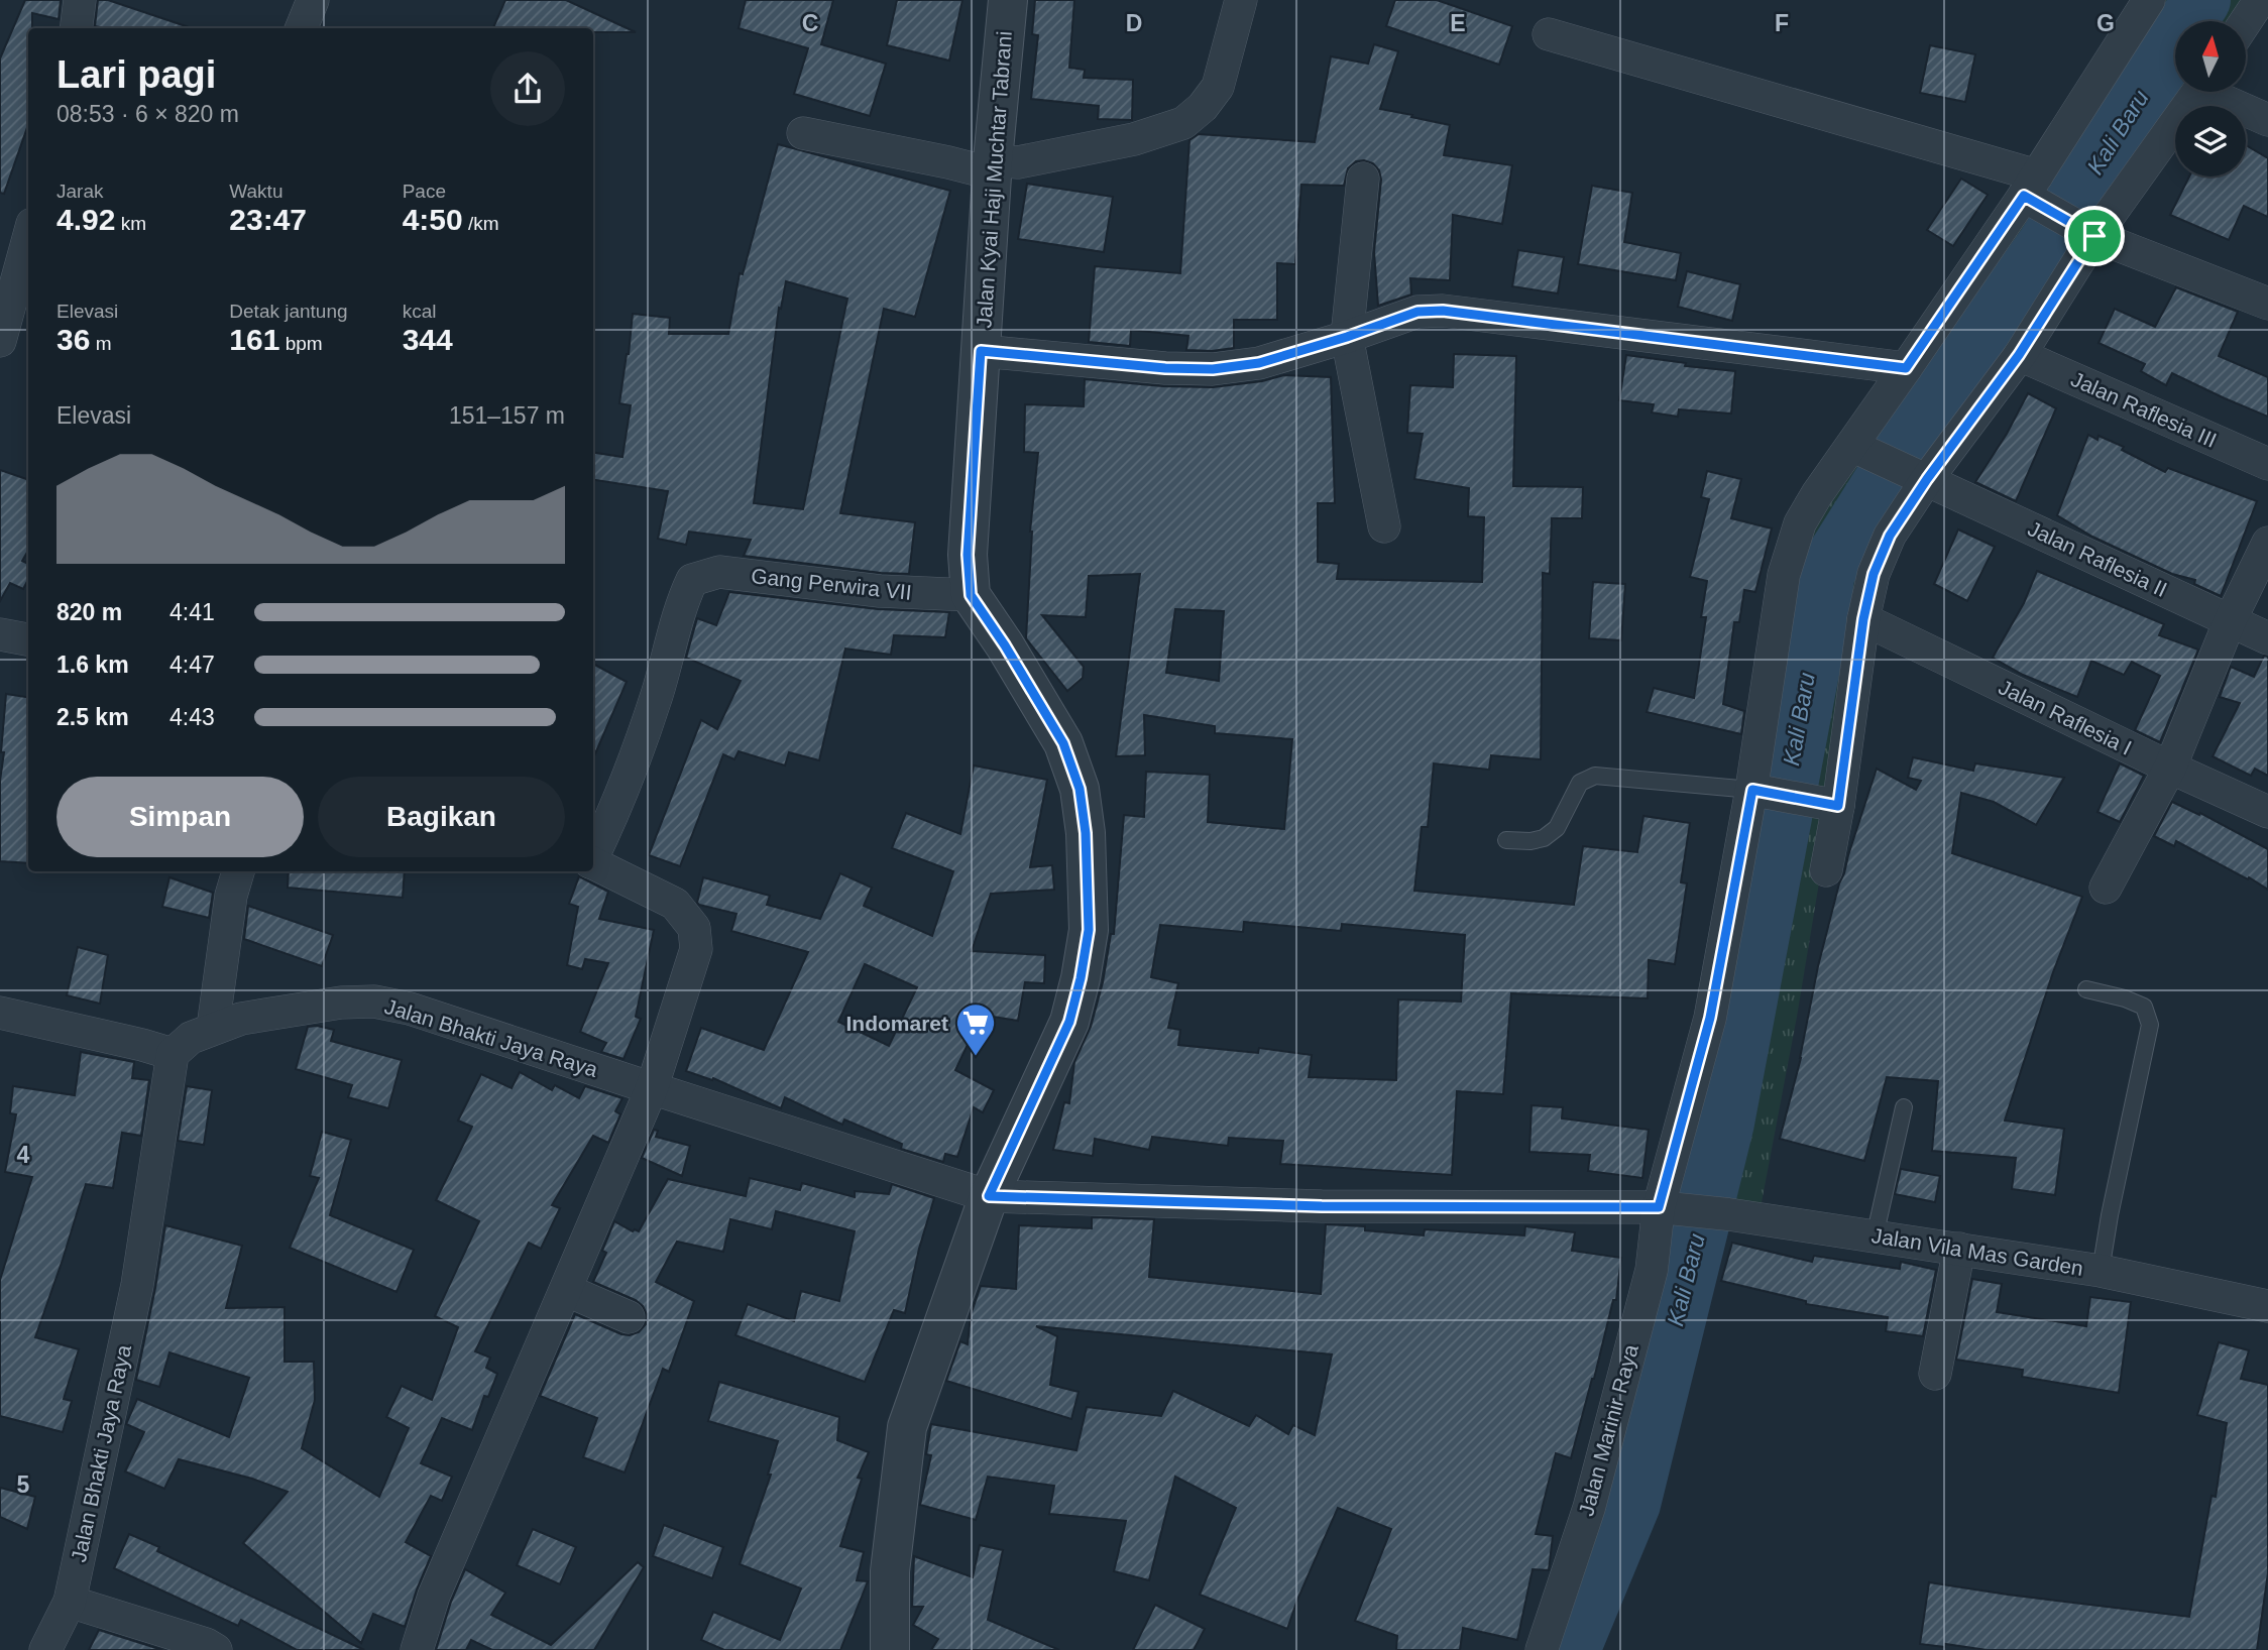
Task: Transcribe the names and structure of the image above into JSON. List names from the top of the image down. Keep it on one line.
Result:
{"streets":{"street":["Jalan Kyai Haji Muchtar Tabrani","Jalan Raflesia III","Jalan Raflesia II","Gang Perwira VII","Jalan Raflesia I","Jalan Bhakti Jaya Raya","Jalan Vila Mas Garden","Jalan Marinir Raya"]},"crossings":[["Jalan Kyai Haji Muchtar Tabrani","Gang Perwira VII"],["Jalan Kyai Haji Muchtar Tabrani","Jalan Bhakti Jaya Raya"],["Jalan Raflesia II","Jalan Marinir Raya"],["Jalan Bhakti Jaya Raya","Jalan Vila Mas Garden"],["Jalan Bhakti Jaya Raya","Jalan Marinir Raya"],["Jalan Vila Mas Garden","Jalan Marinir Raya"]],"water":["Kali Baru"],"places":{"supermarket":["Indomaret"]},"north":"top","page":{"heading":["Lari pagi","08:53 · 6 × 820 m"],"stats":[["Jarak","4.92 km"],["Waktu","23:47"],["Pace","4:50 /km"],["Elevasi","36 m"],["Detak jantung","161 bpm"],["kcal","344"]],"chart":["Elevasi","151–157 m"],"list":[{"name":"820 m","note":"4:41"},{"name":"1.6 km","note":"4:47"},{"name":"2.5 km","note":"4:43"}],"buttons":["Simpan","Bagikan"]},"grid":{"columns":["C","D","E","F","G"],"rows":["4","5"]}}
